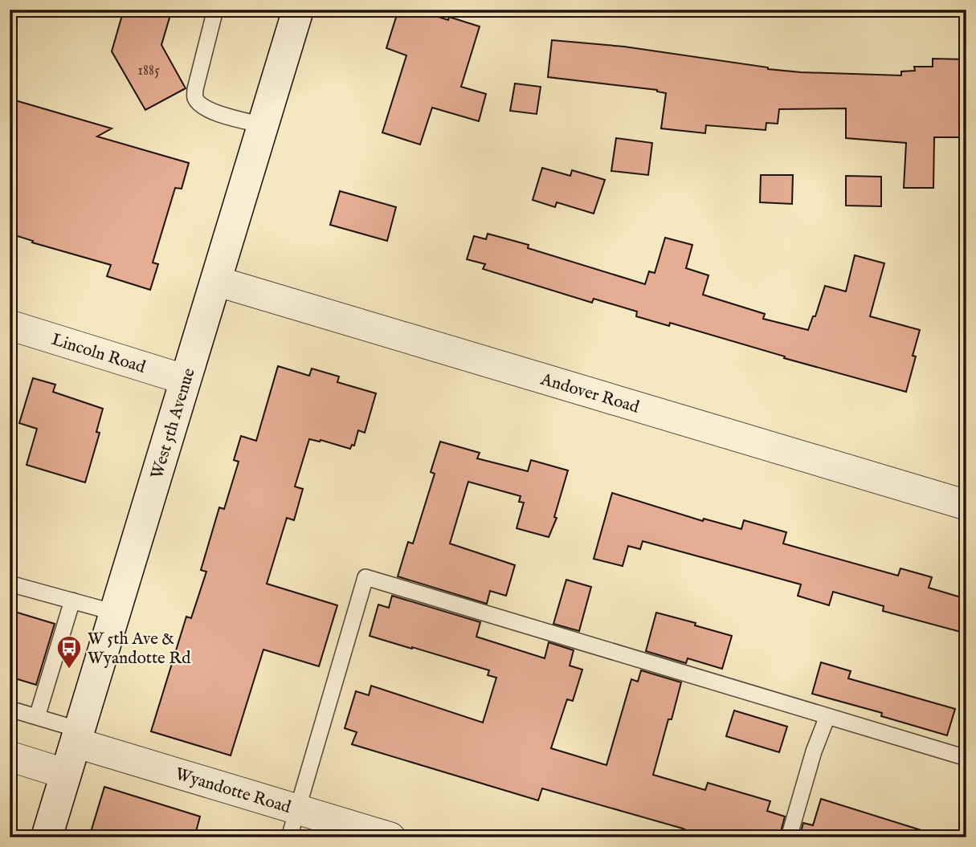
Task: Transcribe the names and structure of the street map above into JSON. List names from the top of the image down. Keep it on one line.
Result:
{"streets":{"main road":["West 5th Avenue"],"street":["Lincoln Road","Andover Road","Wyandotte Road"]},"crossings":[["Lincoln Road","West 5th Avenue"],["Andover Road","West 5th Avenue"],["West 5th Avenue","Wyandotte Road"]],"places":{"bus stop":["W 5th Ave & Wyandotte Rd"]},"house_numbers":["1885"]}
